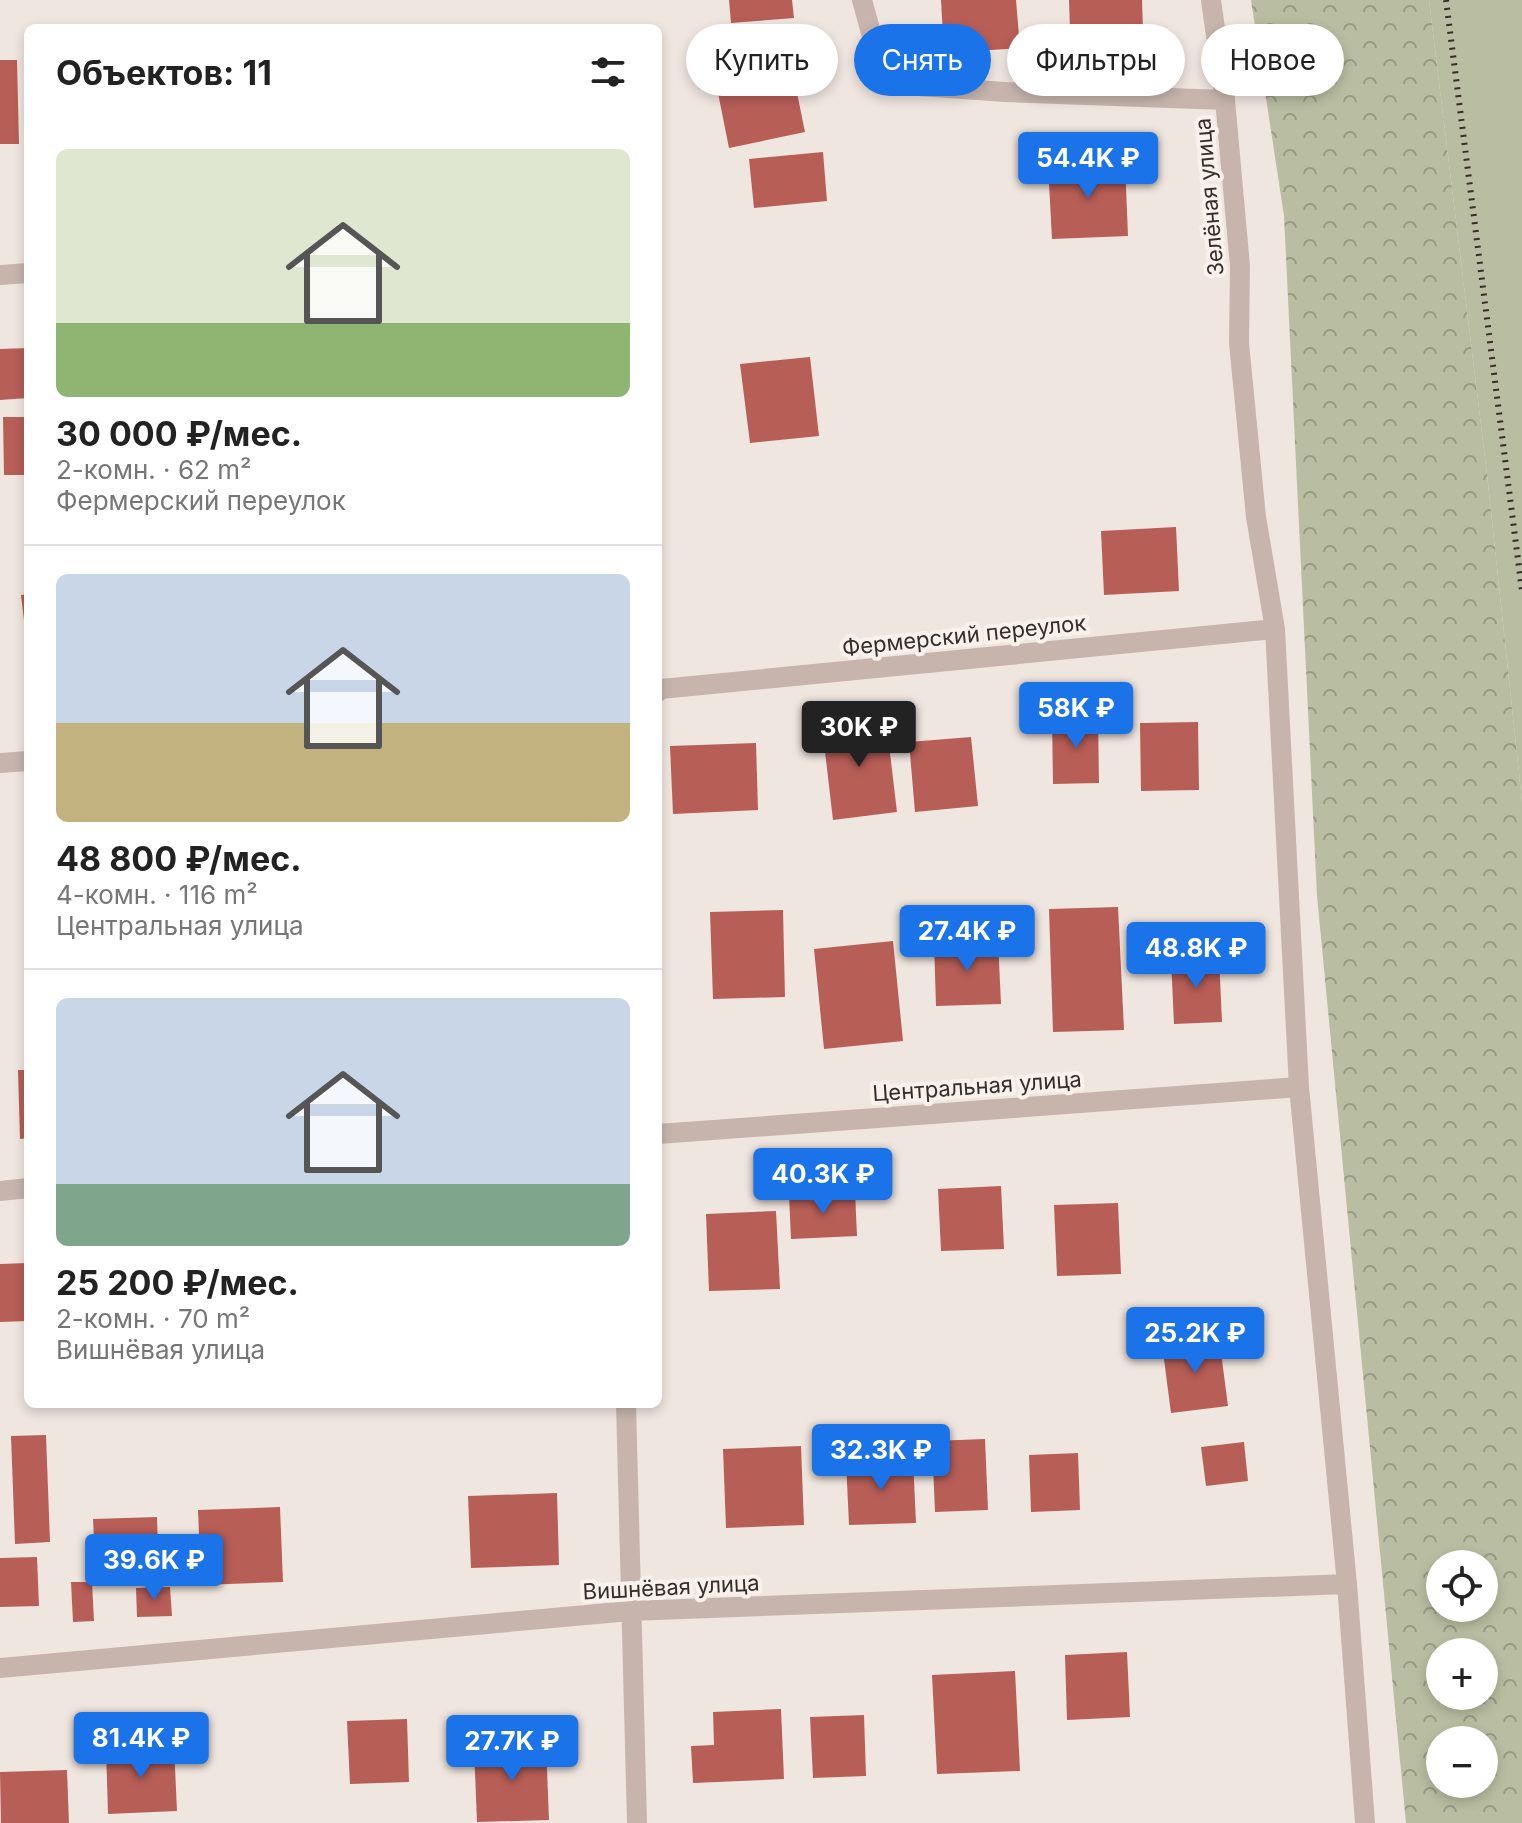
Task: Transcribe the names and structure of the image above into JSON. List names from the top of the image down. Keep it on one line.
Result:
{"streets":{"street":["Зелёная улица","Фермерский переулок","Центральная улица","Вишнёвая улица"]},"crossings":[["Зелёная улица","Фермерский переулок"],["Зелёная улица","Центральная улица"],["Зелёная улица","Вишнёвая улица"]],"page":{"chip":["Купить","Снять","Фильтры","Новое"],"heading":"Объектов: 11","list":[{"name":"30 000 ₽/мес.","note":"2-комн. · 62 m² · Фермерский переулок"},{"name":"48 800 ₽/мес.","note":"4-комн. · 116 m² · Центральная улица"},{"name":"25 200 ₽/мес.","note":"2-комн. · 70 m² · Вишнёвая улица"}],"price":["54.4K ₽","58K ₽","30K ₽","27.4K ₽","48.8K ₽","40.3K ₽","25.2K ₽","32.3K ₽","39.6K ₽","81.4K ₽","27.7K ₽"],"map_buttons":["+","−"]}}
